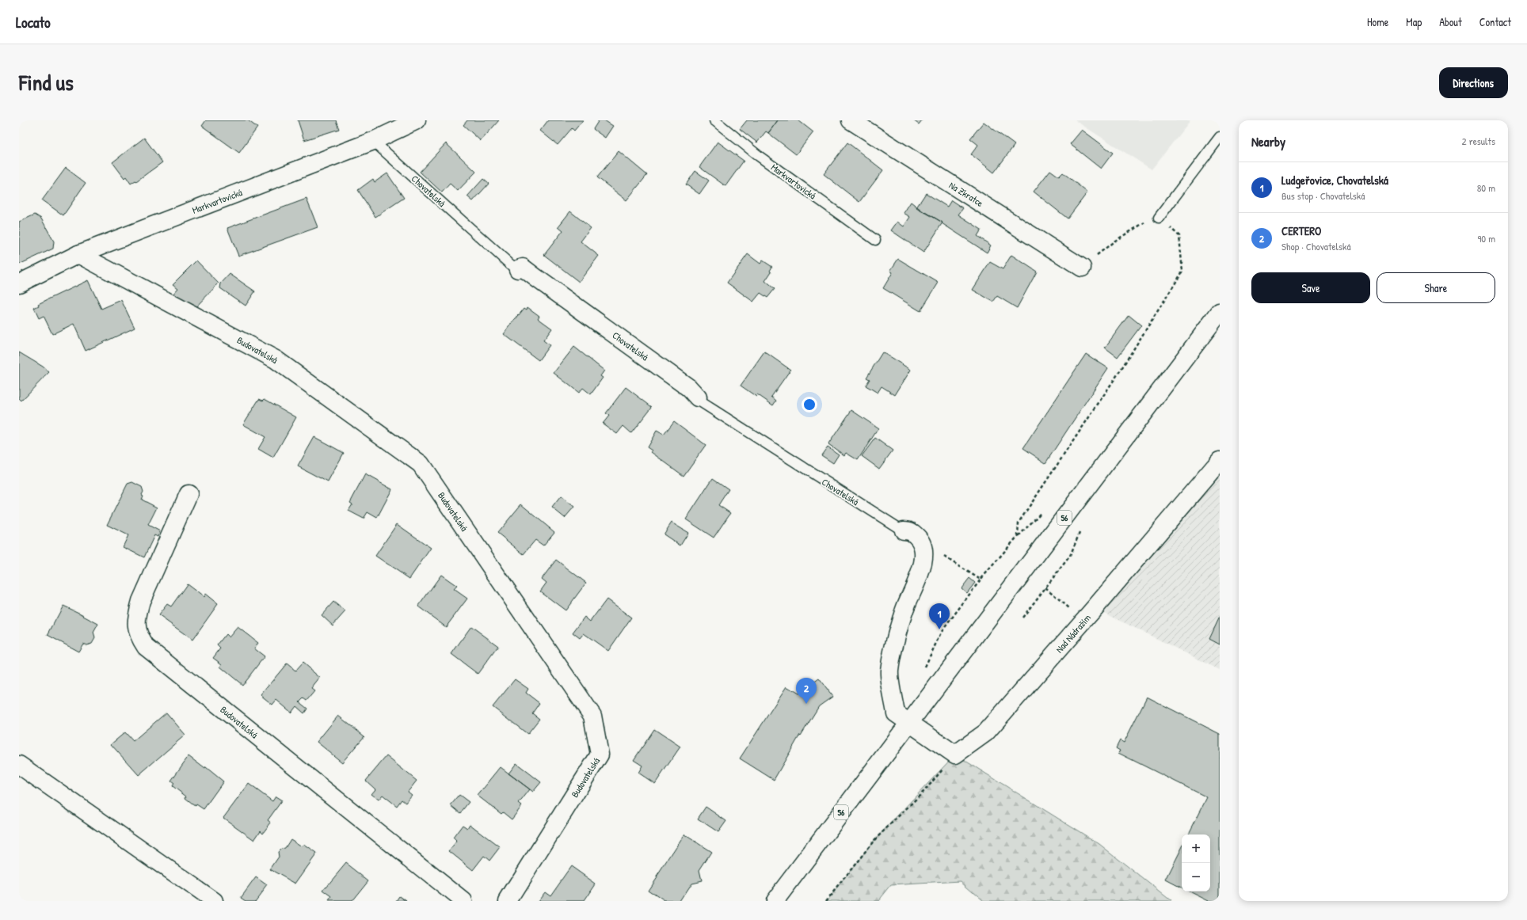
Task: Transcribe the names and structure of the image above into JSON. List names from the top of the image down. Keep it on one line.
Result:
{"streets":{"street":["Markvartovická","Chovatelská","Na Zkratce","Budovatelská","56","Nad Nádražím"]},"crossings":[["Markvartovická","Chovatelská"],["Markvartovická","Budovatelská"]],"page":{"header":"Locato","nav":["Home","Map","About","Contact"],"title":"Find us","buttons":["Directions",["Save","Share"]],"heading":["Nearby","2 results"],"list":[{"mark":"1","name":"Ludgeřovice, Chovatelská","note":"Bus stop · Chovatelská","value":"80 m"},{"mark":"2","name":"CERTERO","note":"Shop · Chovatelská","value":"90 m"}],"pins":["1","2"],"map_buttons":["+","−"]}}
